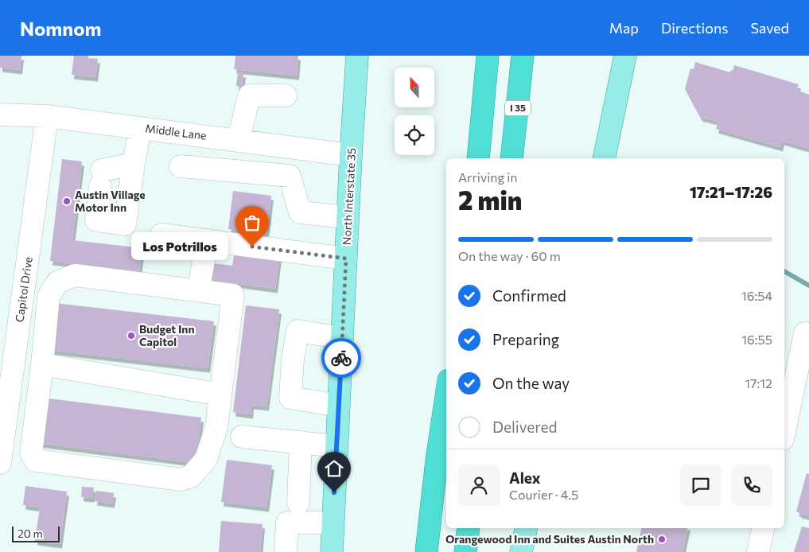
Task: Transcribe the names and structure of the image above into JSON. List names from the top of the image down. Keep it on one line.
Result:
{"streets":{"highway":["I 35"],"main road":["North Interstate 35"],"street":["Middle Lane","Capitol Drive"]},"crossings":[["Middle Lane","North Interstate 35"],["Middle Lane","Capitol Drive"]],"places":["Austin Village Motor Inn","Los Potrillos","Budget Inn Capitol","Orangewood Inn and Suites Austin North"],"scale_bar":"20 m","north":"top","page":{"header":"Nomnom","nav":["Map","Directions","Saved"],"heading":["2 min","Arriving in","17:21–17:26"],"panel":["Alex","Courier · 4.5"],"bar":"On the way · 60 m","bubble":"Los Potrillos","list":[["Confirmed","16:54"],["Preparing","16:55"],["On the way","17:12"],"Delivered"],"scale":"20 m"}}
